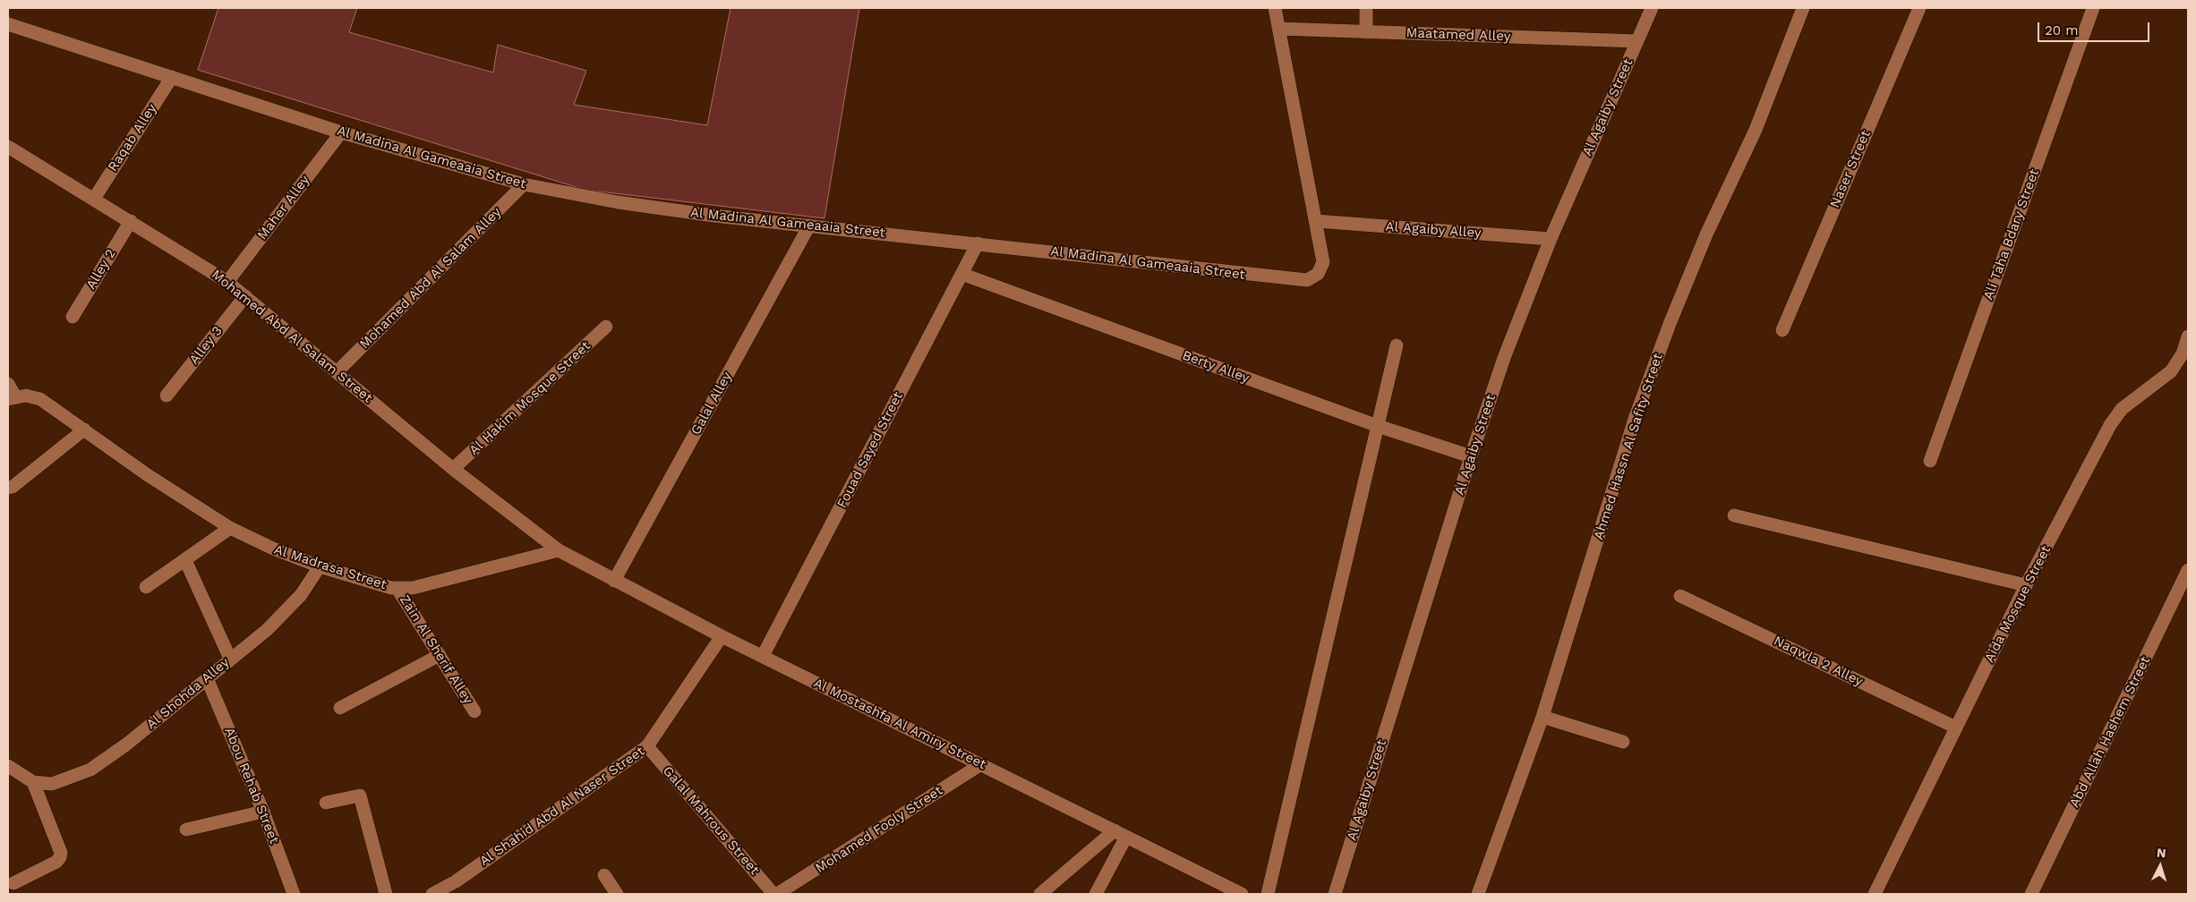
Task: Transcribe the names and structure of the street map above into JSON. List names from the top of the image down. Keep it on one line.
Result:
{"streets":{"street":["Maatamed Alley","Al Agaiby Street","Raqab Alley","Al Madina Al Gameaaia Street","Naser Street","Maher Alley","Al Agaiby Alley","Ali Taha Bdary Street","Alley 2","Mohamed Abd Al Salam Alley","Mohamed Abd Al Salam Street","Alley 3","Berty Alley","Al Hakim Mosque Street","Galal Alley","Ahmed Hassn Al Safity Street","Fouad Sayed Street","Al Madrasa Street","Aida Mosque Street","Zain Al Sherif Alley","Naqwla 2 Alley","Al Shohda Alley","Al Mostashfa Al Amiry Street","Abd Allah Hashem Street","Abou Rehab Street","Al Shahid Abd Al Naser Street","Galal Mahrous Street","Mohamed Fooly Street"]},"crossings":[["Maatamed Alley","Al Agaiby Street"],["Maatamed Alley","Al Madina Al Gameaaia Street"],["Al Agaiby Street","Al Agaiby Alley"],["Al Agaiby Street","Berty Alley"],["Raqab Alley","Al Madina Al Gameaaia Street"],["Raqab Alley","Mohamed Abd Al Salam Street"],["Al Madina Al Gameaaia Street","Maher Alley"],["Al Madina Al Gameaaia Street","Al Agaiby Alley"],["Al Madina Al Gameaaia Street","Mohamed Abd Al Salam Alley"],["Al Madina Al Gameaaia Street","Galal Alley"],["Al Madina Al Gameaaia Street","Fouad Sayed Street"],["Maher Alley","Mohamed Abd Al Salam Street"],["Alley 2","Mohamed Abd Al Salam Street"],["Mohamed Abd Al Salam Alley","Mohamed Abd Al Salam Street"],["Mohamed Abd Al Salam Street","Alley 3"],["Mohamed Abd Al Salam Street","Al Hakim Mosque Street"],["Mohamed Abd Al Salam Street","Al Madrasa Street"],["Mohamed Abd Al Salam Street","Al Mostashfa Al Amiry Street"],["Berty Alley","Fouad Sayed Street"],["Galal Alley","Al Mostashfa Al Amiry Street"],["Fouad Sayed Street","Al Mostashfa Al Amiry Street"],["Al Madrasa Street","Zain Al Sherif Alley"],["Al Madrasa Street","Al Shohda Alley"],["Al Madrasa Street","Al Mostashfa Al Amiry Street"],["Aida Mosque Street","Naqwla 2 Alley"],["Al Shohda Alley","Abou Rehab Street"],["Al Mostashfa Al Amiry Street","Al Shahid Abd Al Naser Street"],["Al Mostashfa Al Amiry Street","Mohamed Fooly Street"],["Al Shahid Abd Al Naser Street","Galal Mahrous Street"]],"scale_bar":"20 m","north":"top"}
